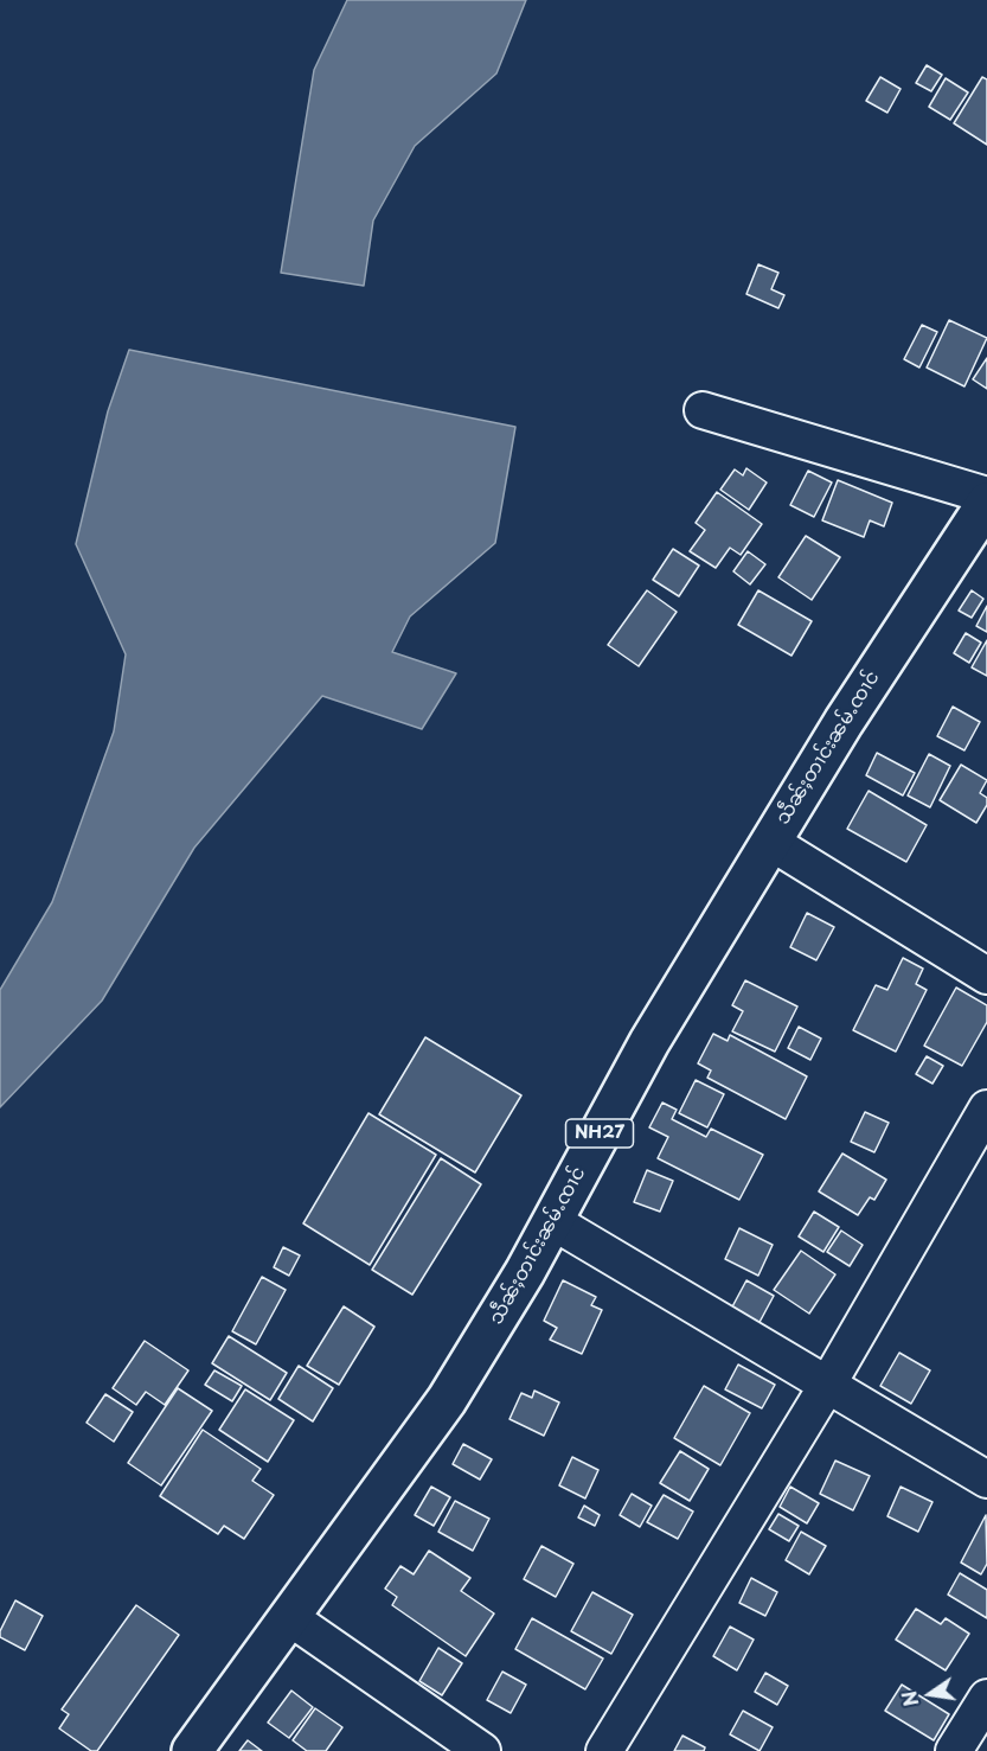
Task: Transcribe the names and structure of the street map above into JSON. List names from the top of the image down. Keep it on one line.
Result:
{"streets":{"highway":["သဵၼ်ႈတၢင်းၼမ်ႉၸၢင်","NH27"]},"north":"left"}
